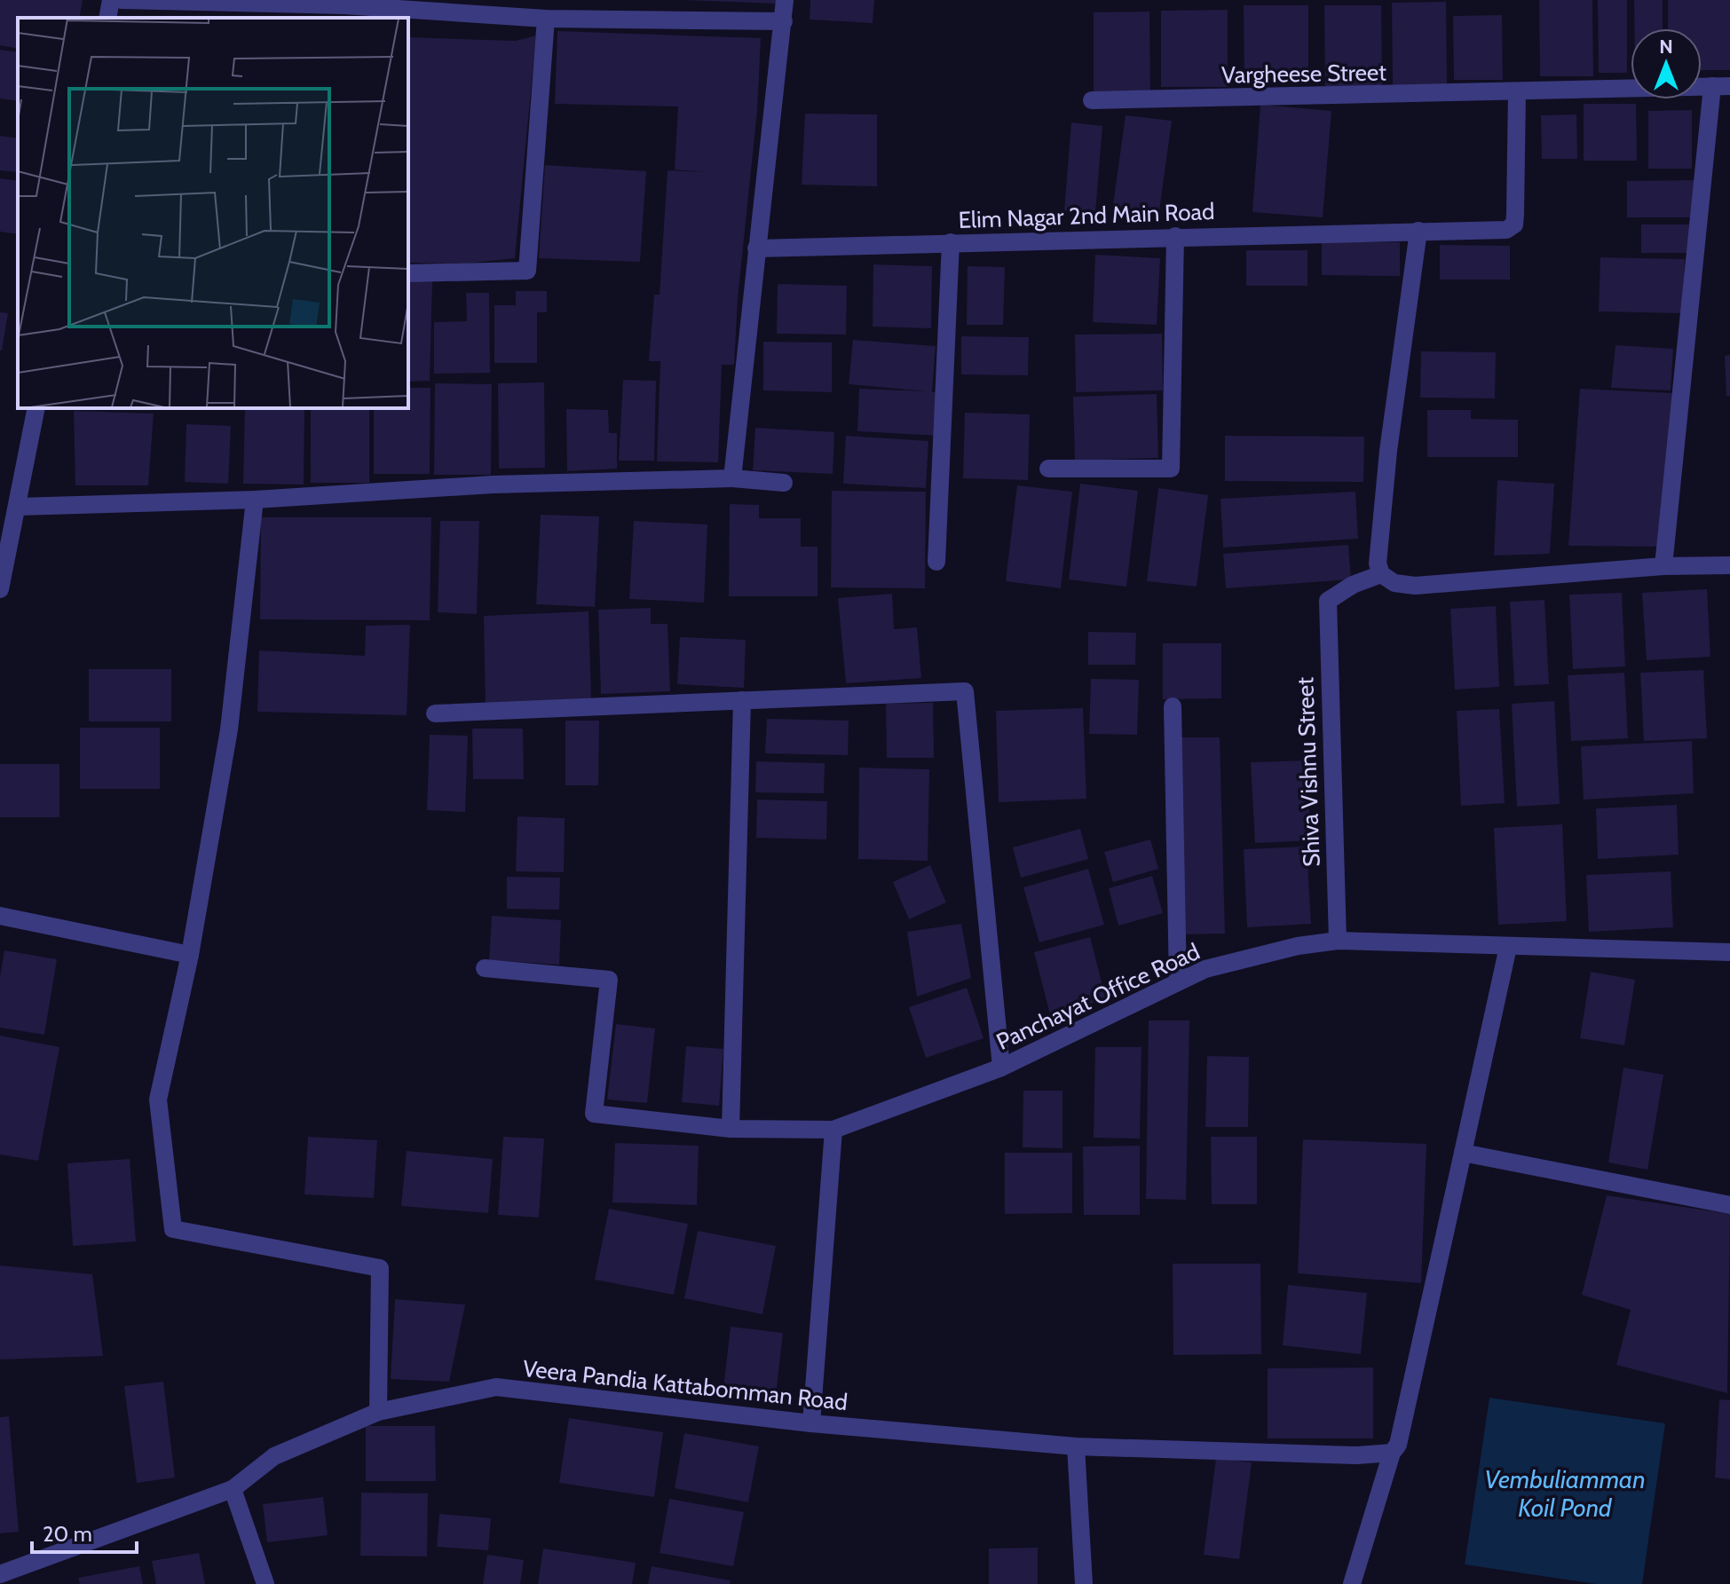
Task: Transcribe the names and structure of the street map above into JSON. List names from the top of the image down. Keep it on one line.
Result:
{"streets":{"street":["Vargheese Street","Elim Nagar 2nd Main Road","Shiva Vishnu Street","Panchayat Office Road","Veera Pandia Kattabomman Road"]},"crossings":[["Vargheese Street","Elim Nagar 2nd Main Road"],["Shiva Vishnu Street","Panchayat Office Road"]],"water":["Vembuliamman Koil Pond"],"scale_bar":"20 m","north":"top"}
